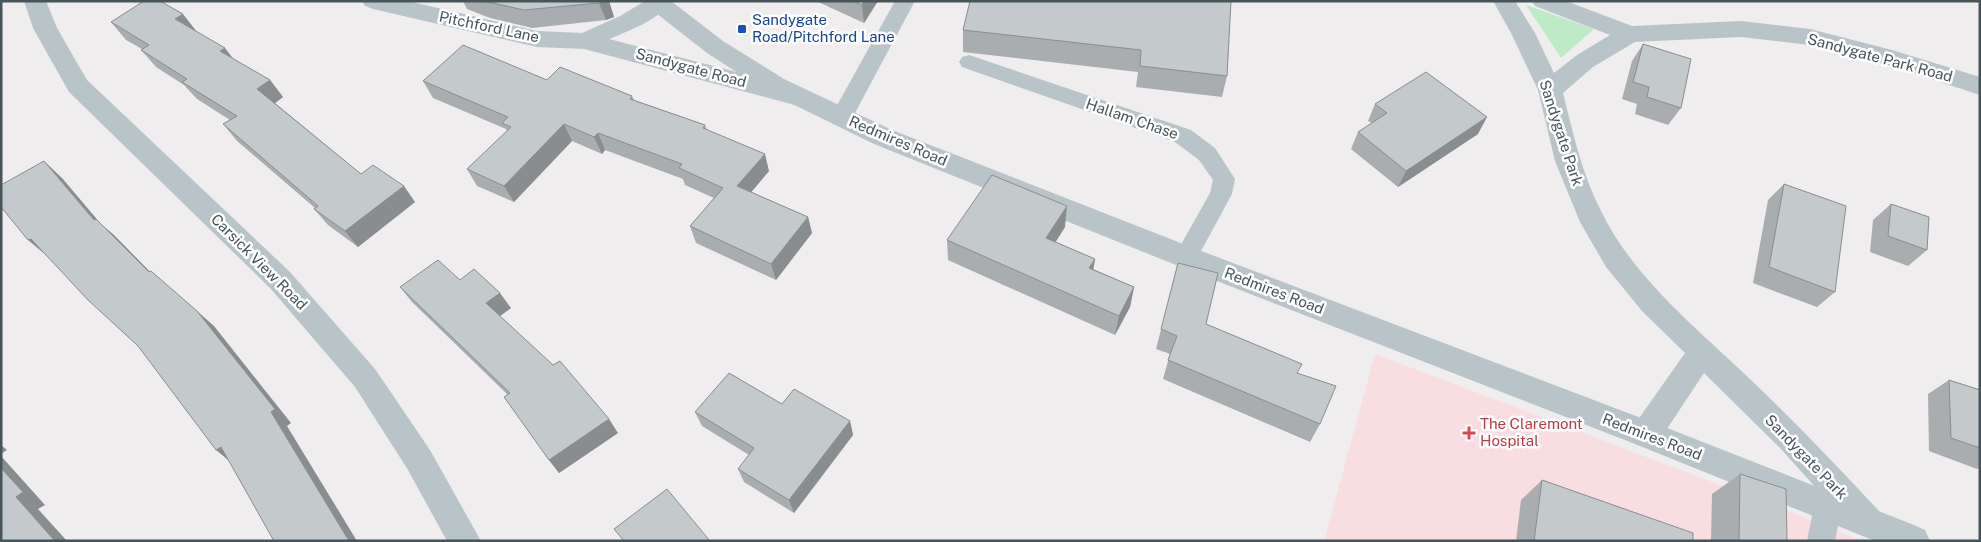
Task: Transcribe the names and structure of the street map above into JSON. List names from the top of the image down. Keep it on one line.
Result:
{"streets":{"street":["Pitchford Lane","Sandygate Park Road","Sandygate Road","Sandygate Park","Redmires Road","Carsick View Road"],"lane":["Hallam Chase"]},"crossings":[["Pitchford Lane","Sandygate Road"],["Pitchford Lane","Redmires Road"],["Sandygate Park Road","Sandygate Park"],["Sandygate Road","Redmires Road"],["Hallam Chase","Redmires Road"],["Sandygate Park","Redmires Road"]],"places":{"transit":["Sandygate Road/Pitchford Lane"],"health":["The Claremont Hospital"]}}
